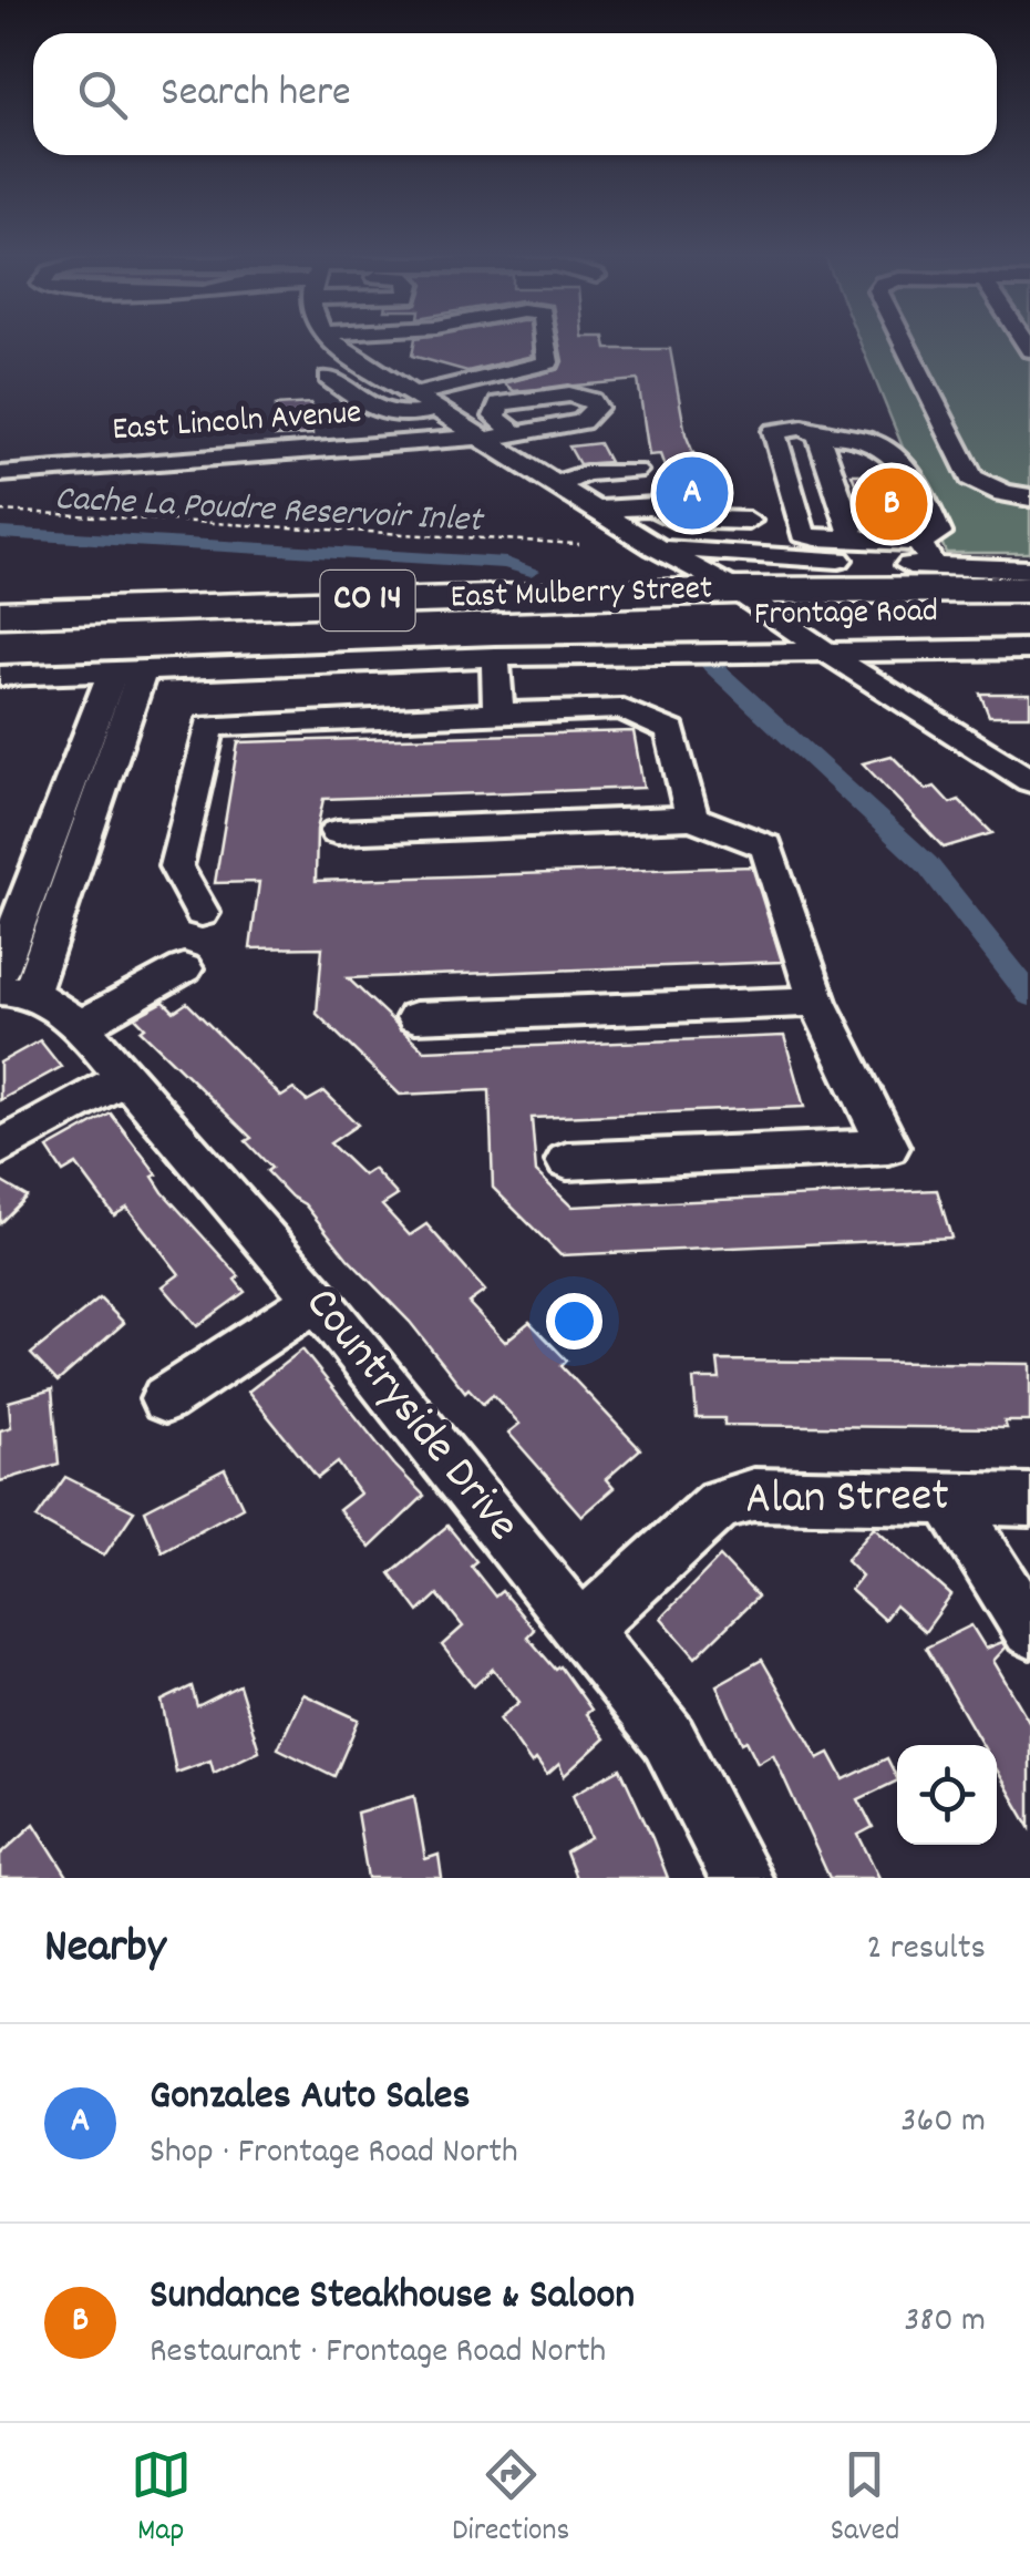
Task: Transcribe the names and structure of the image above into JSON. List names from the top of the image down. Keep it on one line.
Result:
{"streets":{"highway":["East Mulberry Street","CO 14"],"street":["East Lincoln Avenue","Frontage Road","Countryside Drive","Alan Street"]},"crossings":[["Frontage Road","Countryside Drive"],["Countryside Drive","Alan Street"]],"water":["Cache La Poudre Reservoir Inlet"],"page":{"search":"Search here","pins":["A","B"],"heading":["Nearby","2 results"],"list":[{"mark":"A","name":"Gonzales Auto Sales","note":"Shop · Frontage Road North","value":"360 m"},{"mark":"B","name":"Sundance Steakhouse & Saloon","note":"Restaurant · Frontage Road North","value":"380 m"}],"nav":["Map","Directions","Saved"]}}
